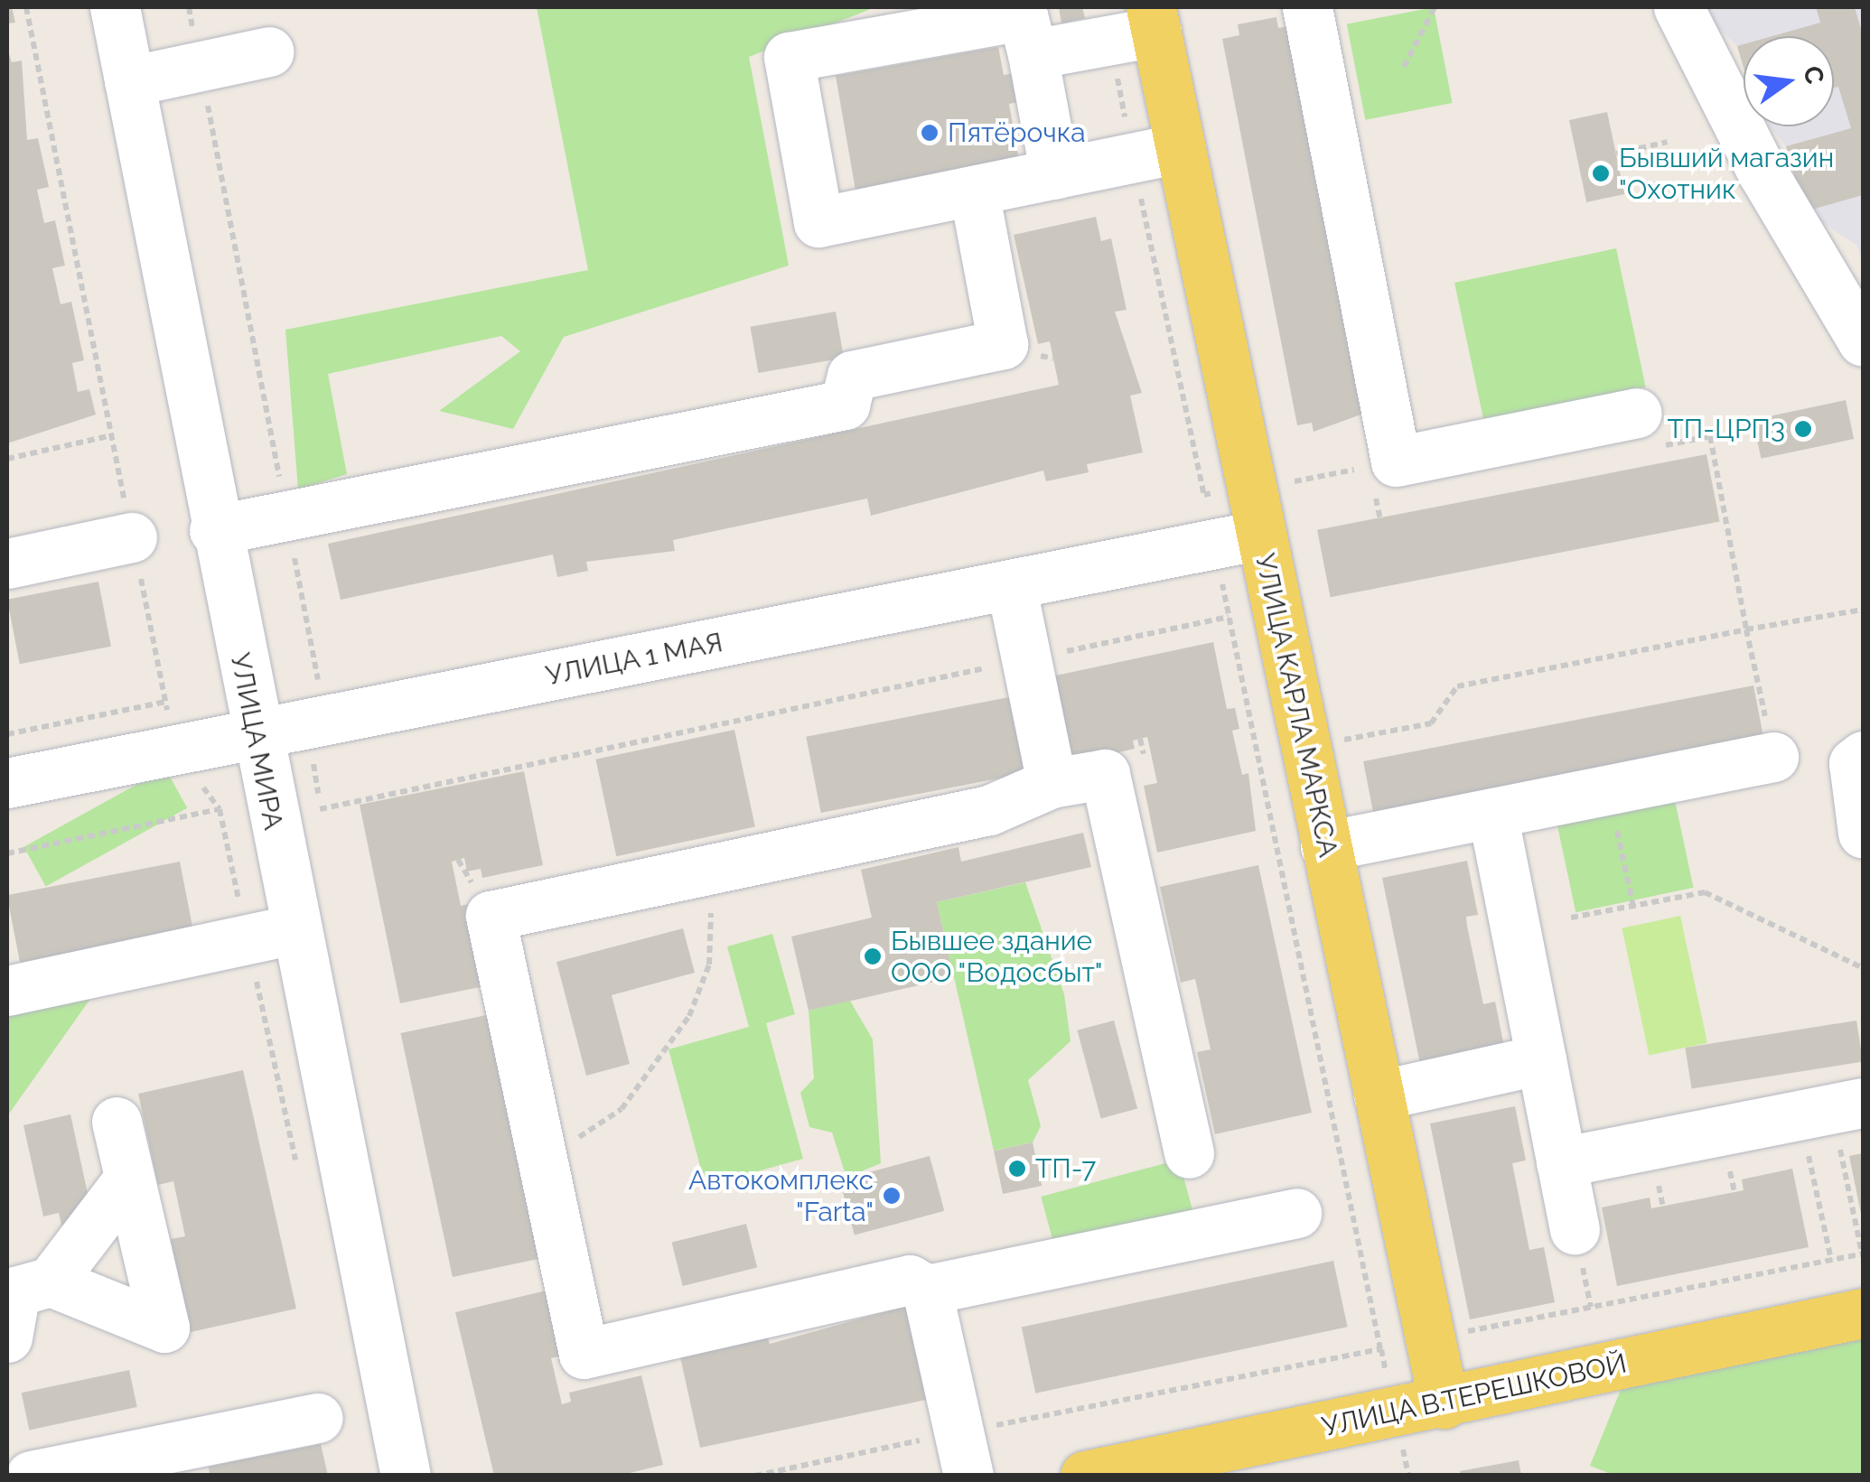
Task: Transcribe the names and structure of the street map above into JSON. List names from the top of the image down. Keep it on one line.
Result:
{"streets":{"main road":["УЛИЦА КАРЛА МАРКСА","УЛИЦА В.ТЕРЕШКОВОЙ"],"street":["УЛИЦА 1 МАЯ","УЛИЦА МИРА"]},"crossings":[["УЛИЦА 1 МАЯ","УЛИЦА КАРЛА МАРКСА"],["УЛИЦА 1 МАЯ","УЛИЦА МИРА"],["УЛИЦА КАРЛА МАРКСА","УЛИЦА В.ТЕРЕШКОВОЙ"]],"places":["Пятёрочка","Бывший магазин \"Охотник","ТП-ЦРП3","Бывшее здание ООО \"Водосбыт\"","ТП-7","Автокомплекс \"Farta\""],"north":"right"}
